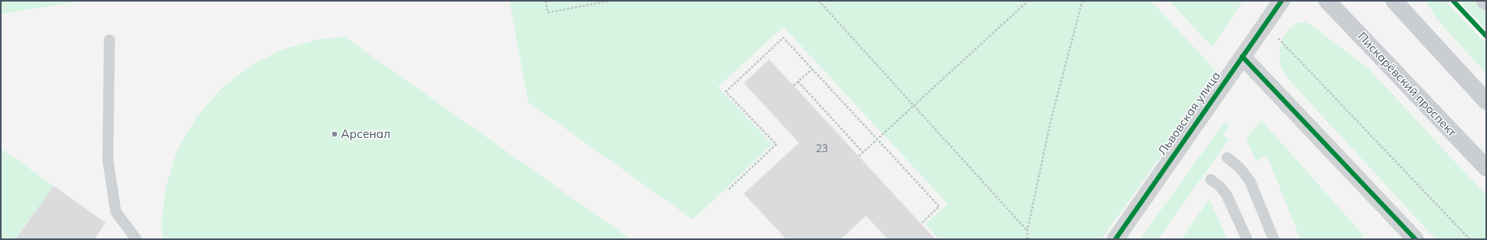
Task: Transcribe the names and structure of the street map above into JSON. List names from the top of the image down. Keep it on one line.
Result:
{"streets":{"main road":["Пискарёвский проспект"],"street":["Львовская улица"]},"places":["Арсенал"],"house_numbers":["23"]}
